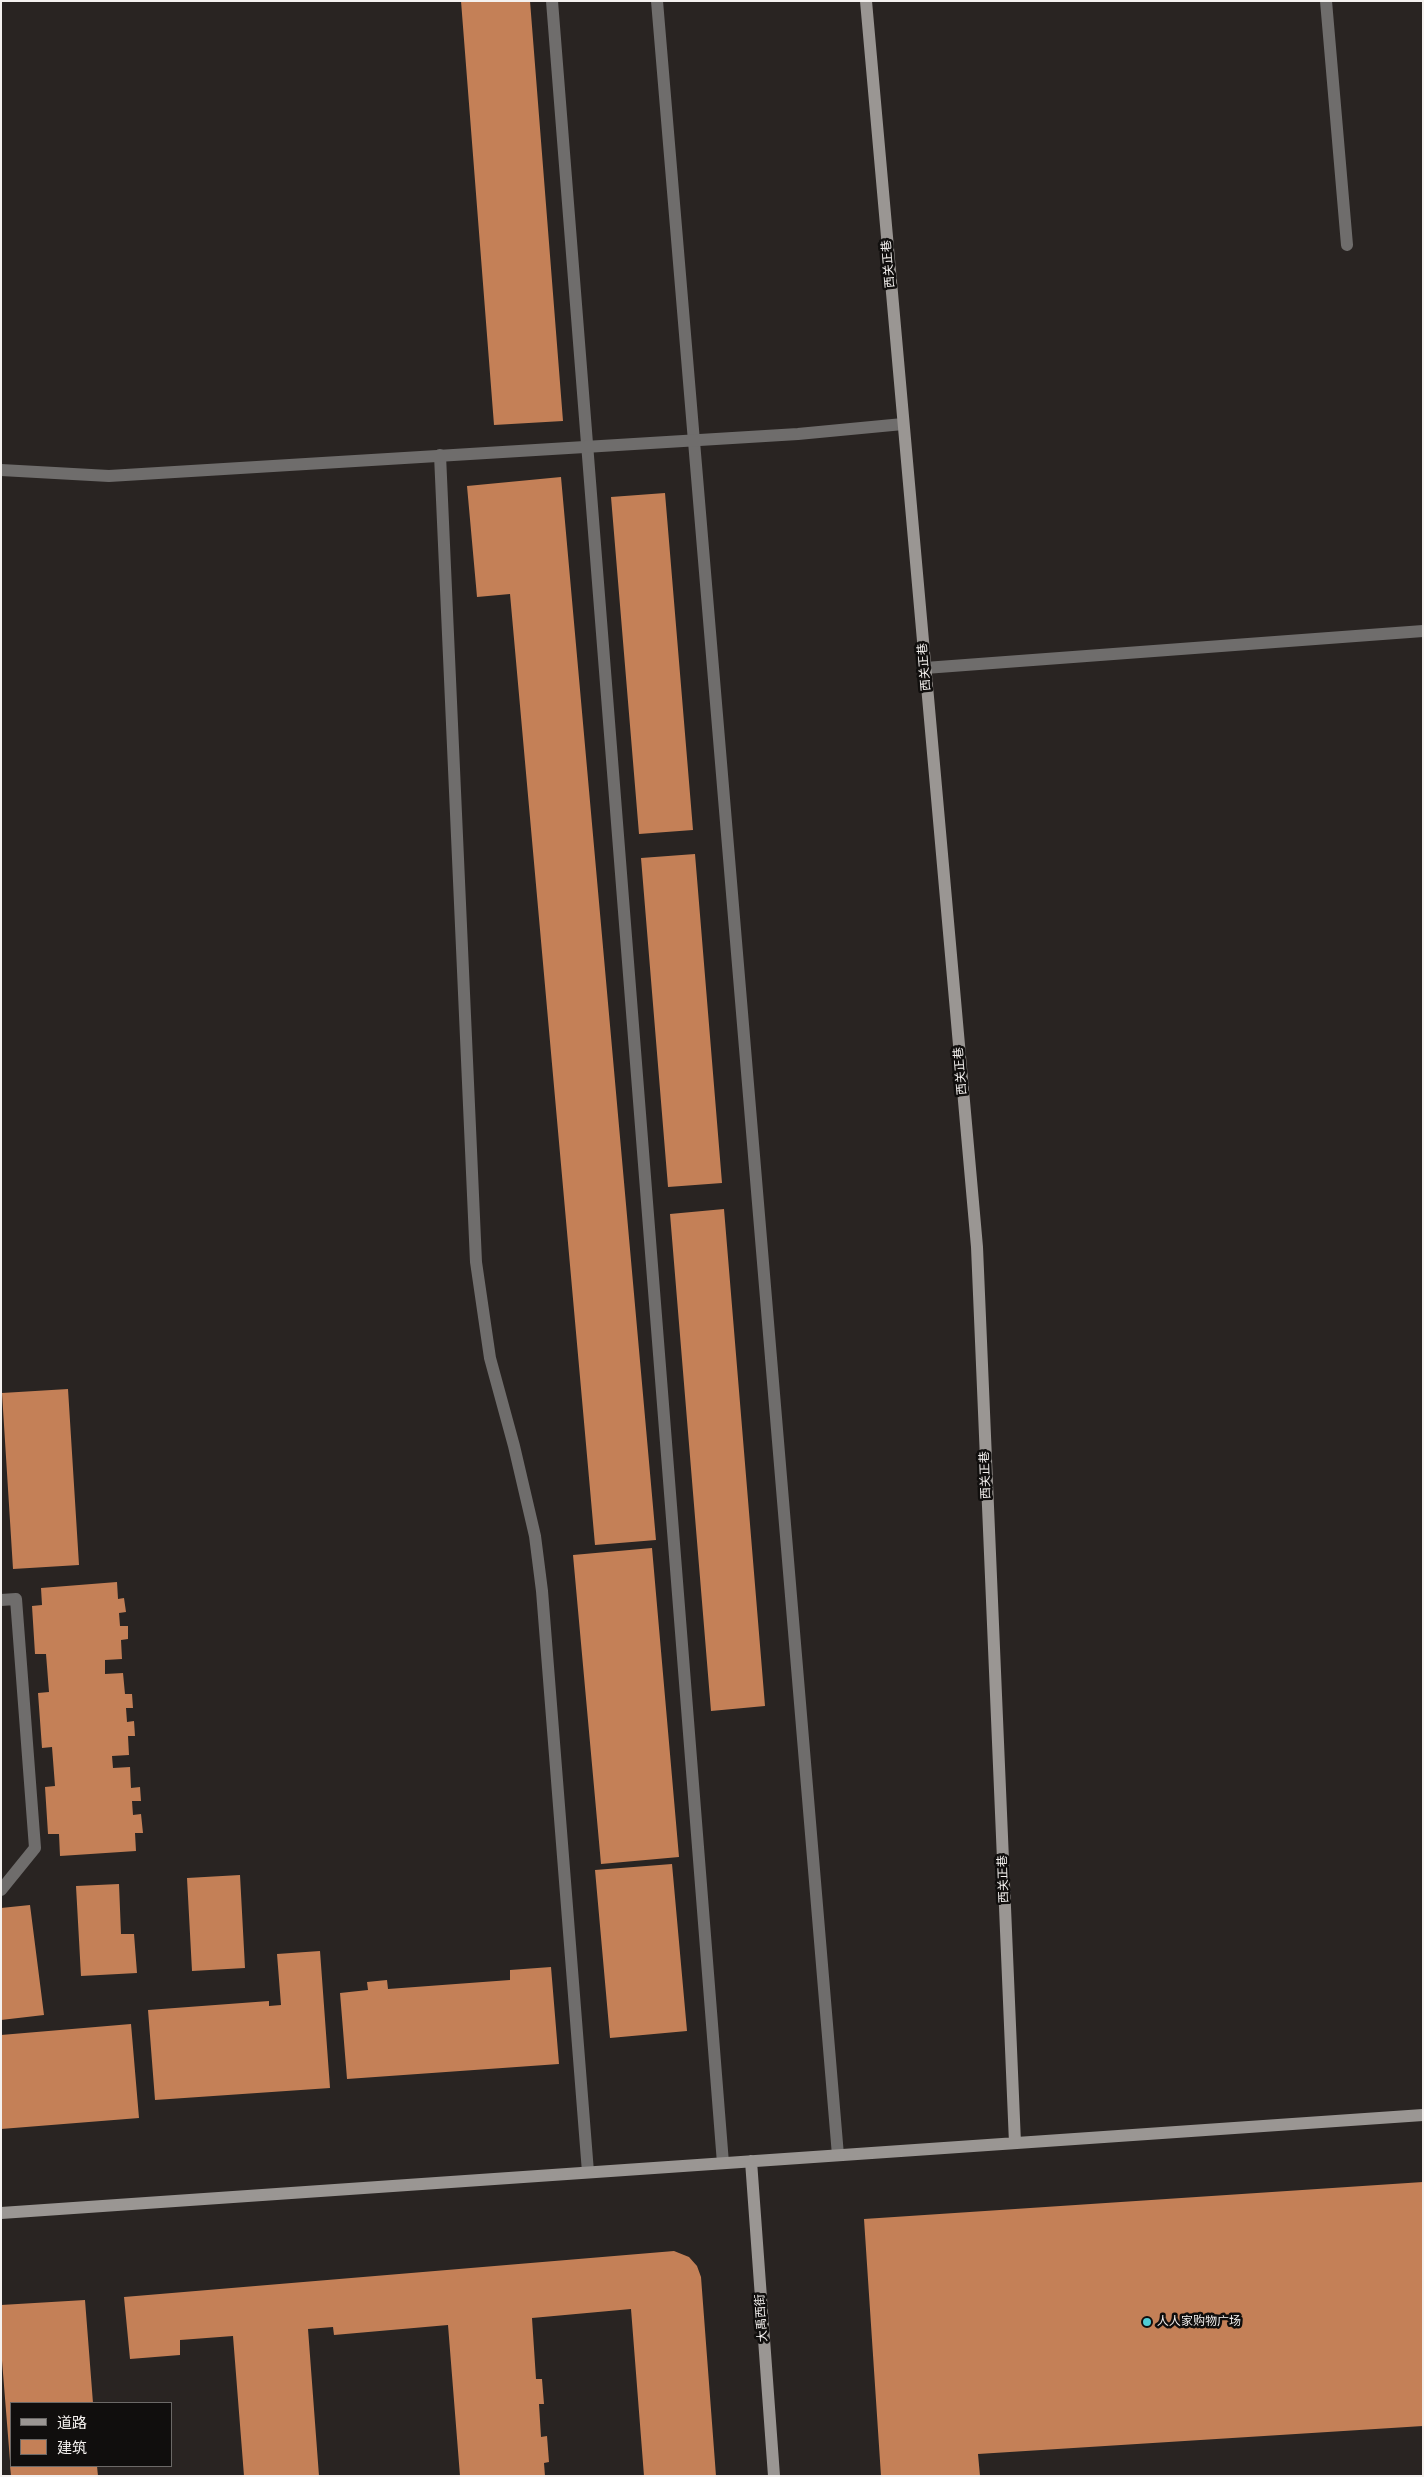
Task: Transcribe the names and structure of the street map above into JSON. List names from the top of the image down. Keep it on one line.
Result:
{"streets":{"street":["西关正巷","大禹西街"]},"places":["人人家购物广场"],"legend":["道路","建筑"]}
